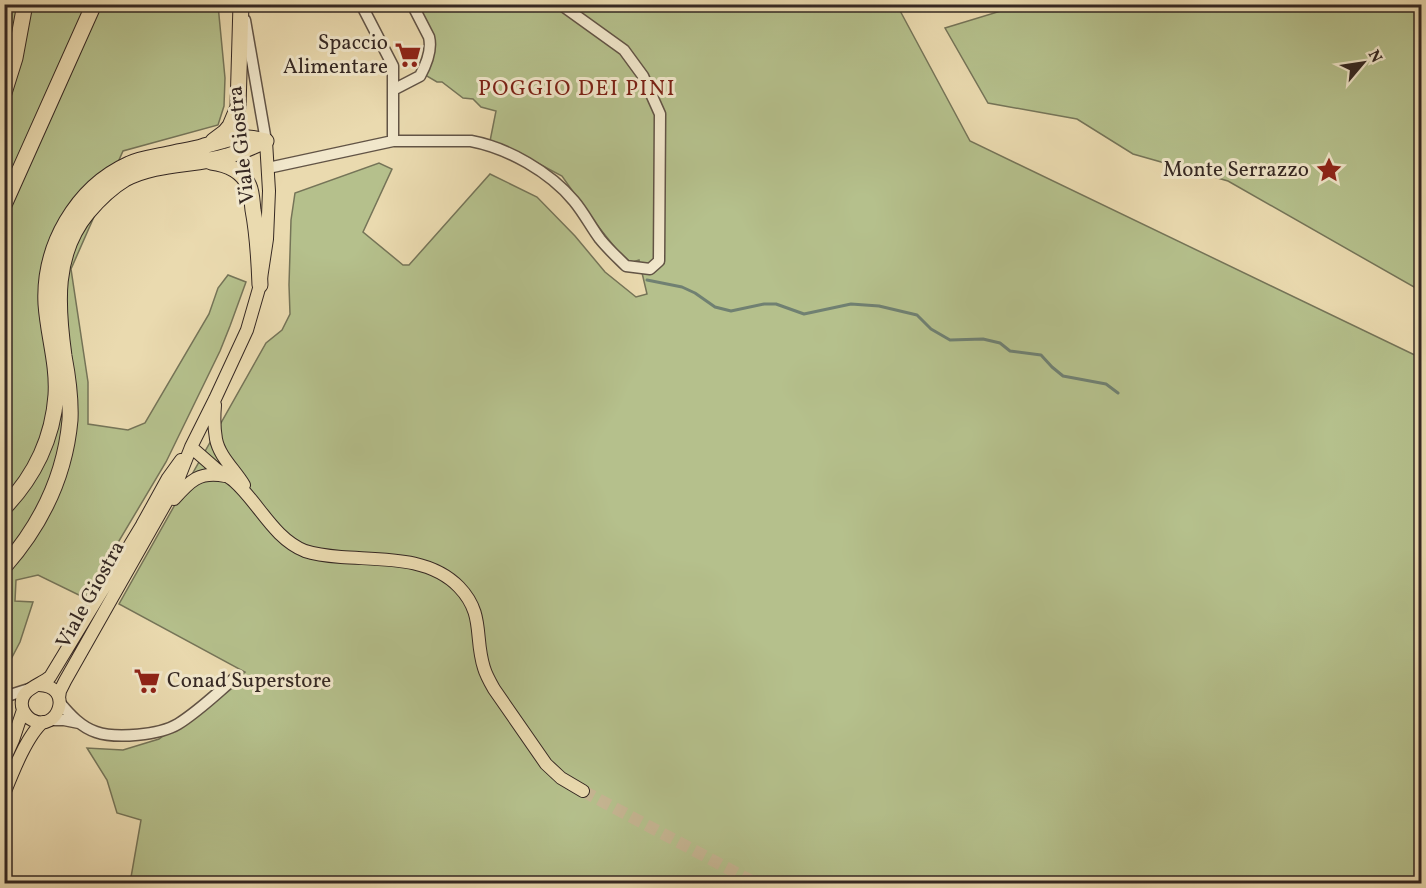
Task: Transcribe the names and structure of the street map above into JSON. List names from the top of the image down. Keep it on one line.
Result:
{"streets":{"main road":["Viale Giostra"]},"districts":["POGGIO DEI PINI"],"places":{"supermarket":["Spaccio Alimentare","Conad Superstore"],"place":["Monte Serrazzo"]},"north":"top right"}
